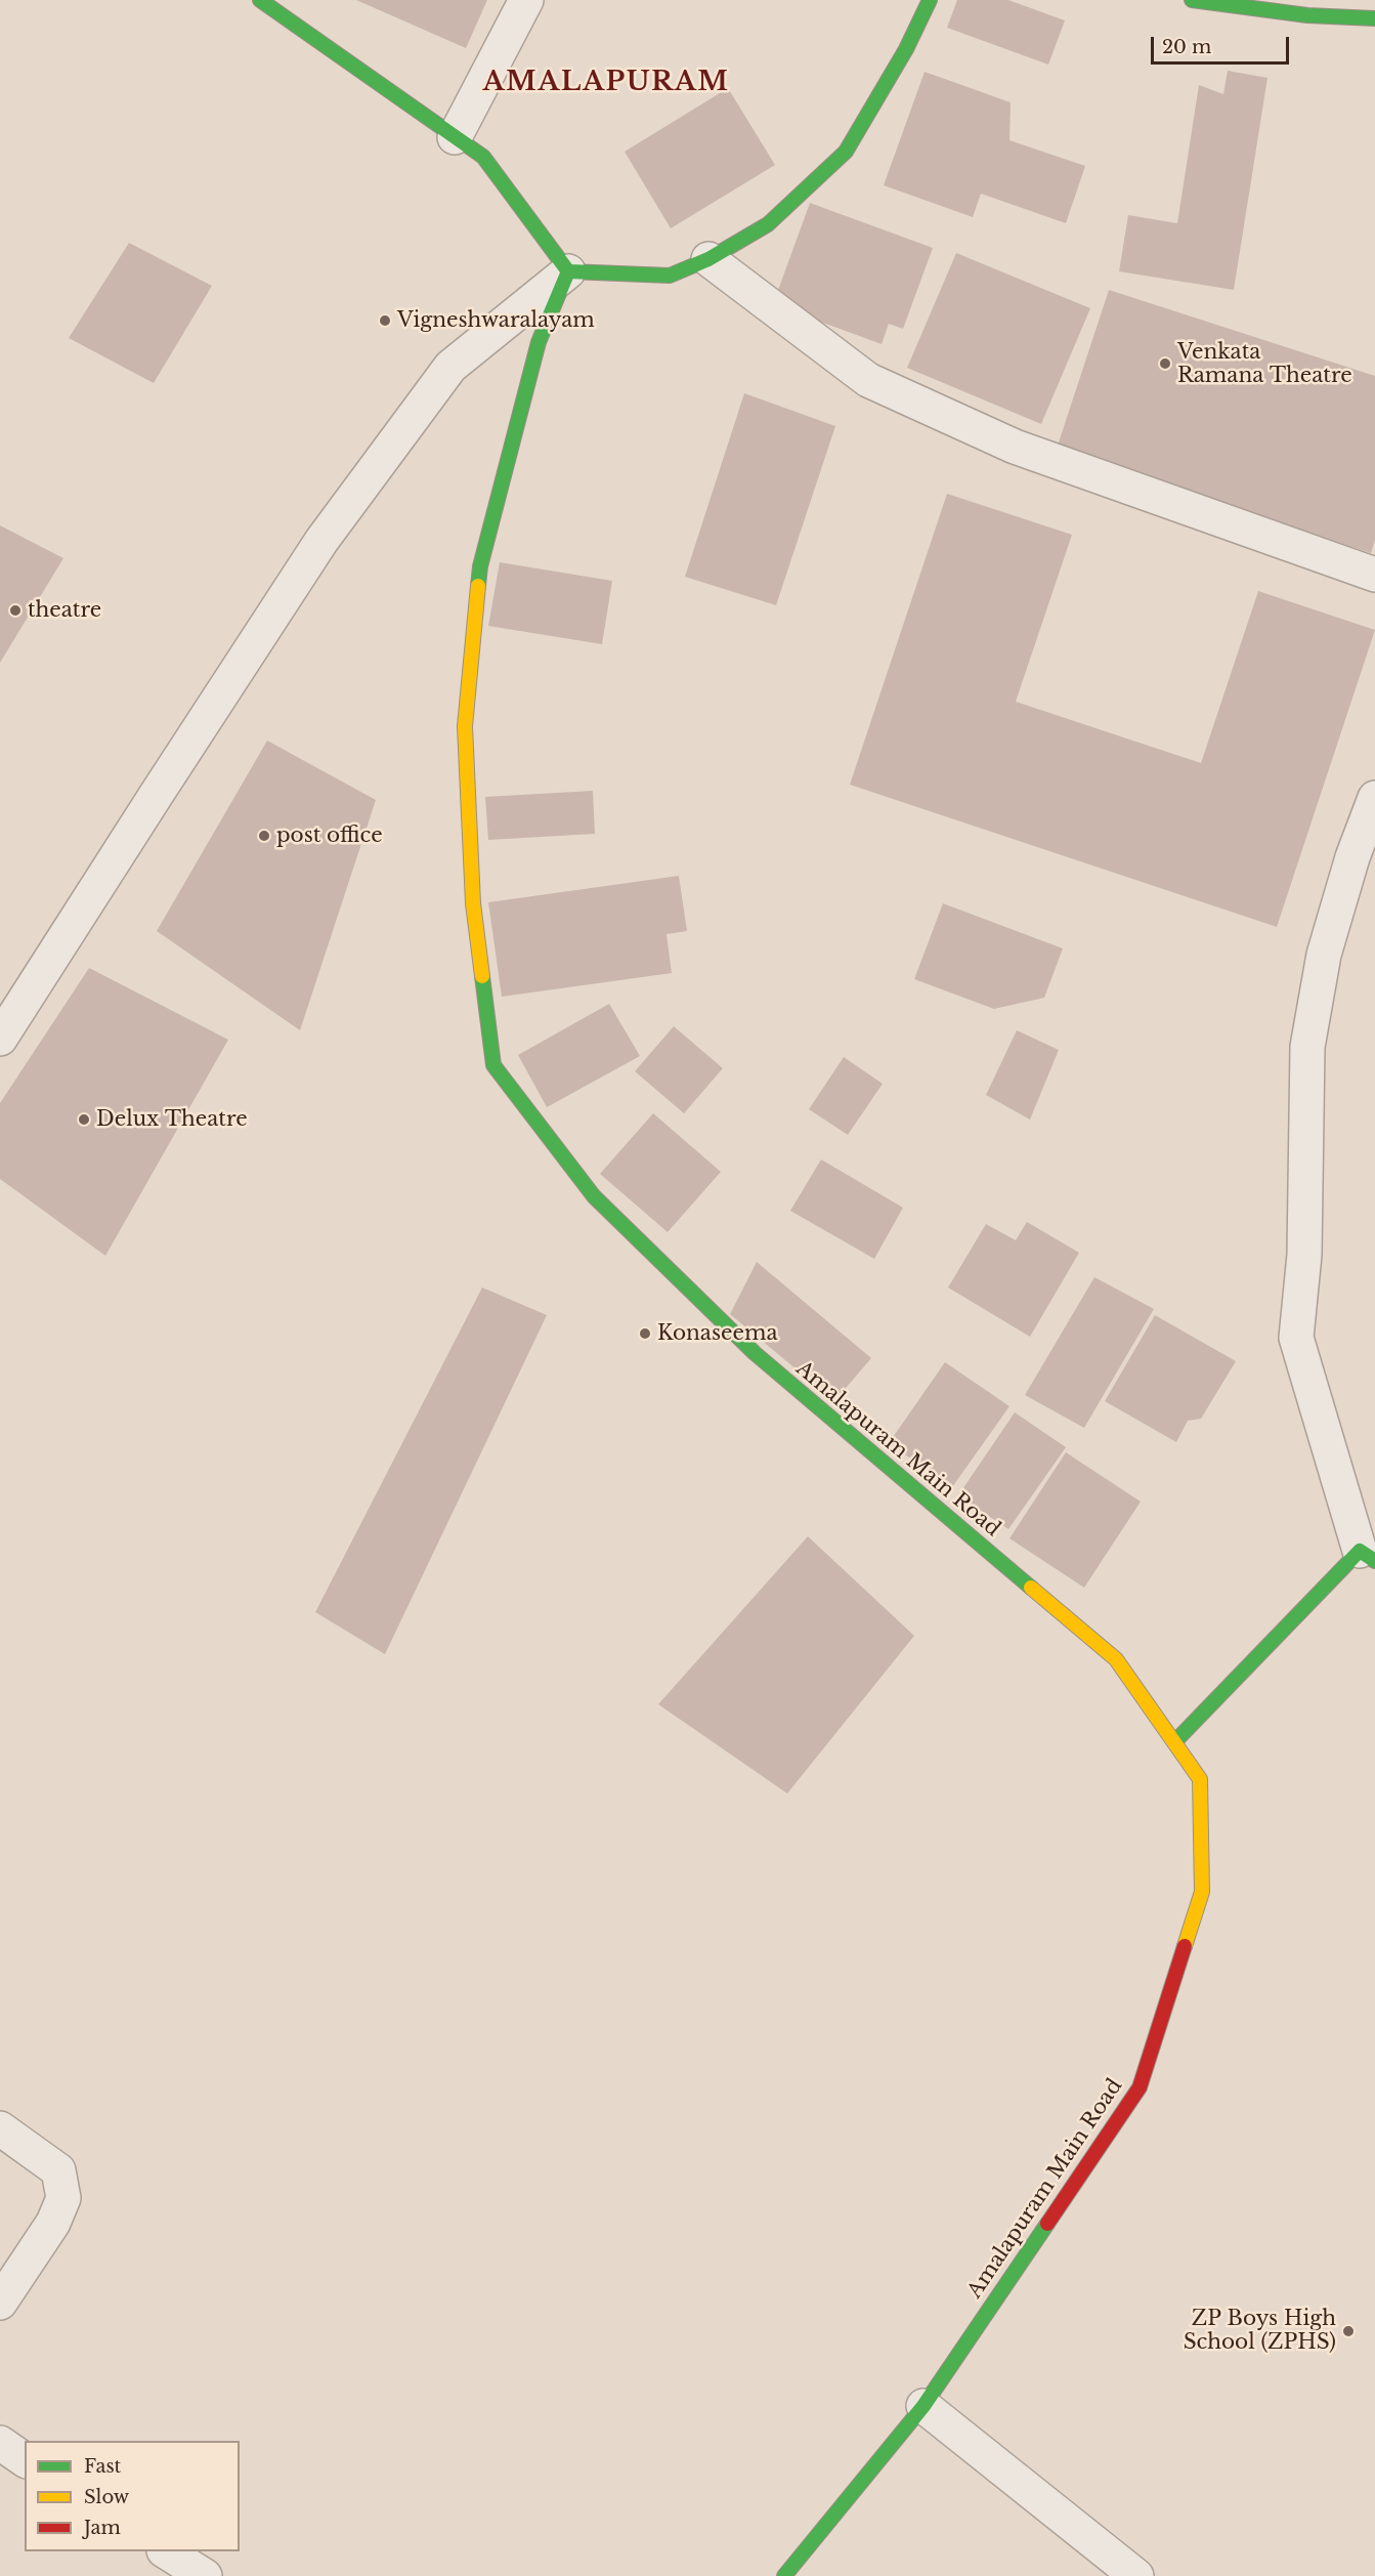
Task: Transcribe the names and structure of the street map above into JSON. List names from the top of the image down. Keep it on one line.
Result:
{"streets":{"main road":["Amalapuram Main Road"]},"districts":["AMALAPURAM"],"places":["Vigneshwaralayam","Venkata Ramana Theatre","theatre","post office","Delux Theatre","Konaseema","ZP Boys High School (ZPHS)"],"legend":["Fast","Slow","Jam"],"scale_bar":"20 m"}
